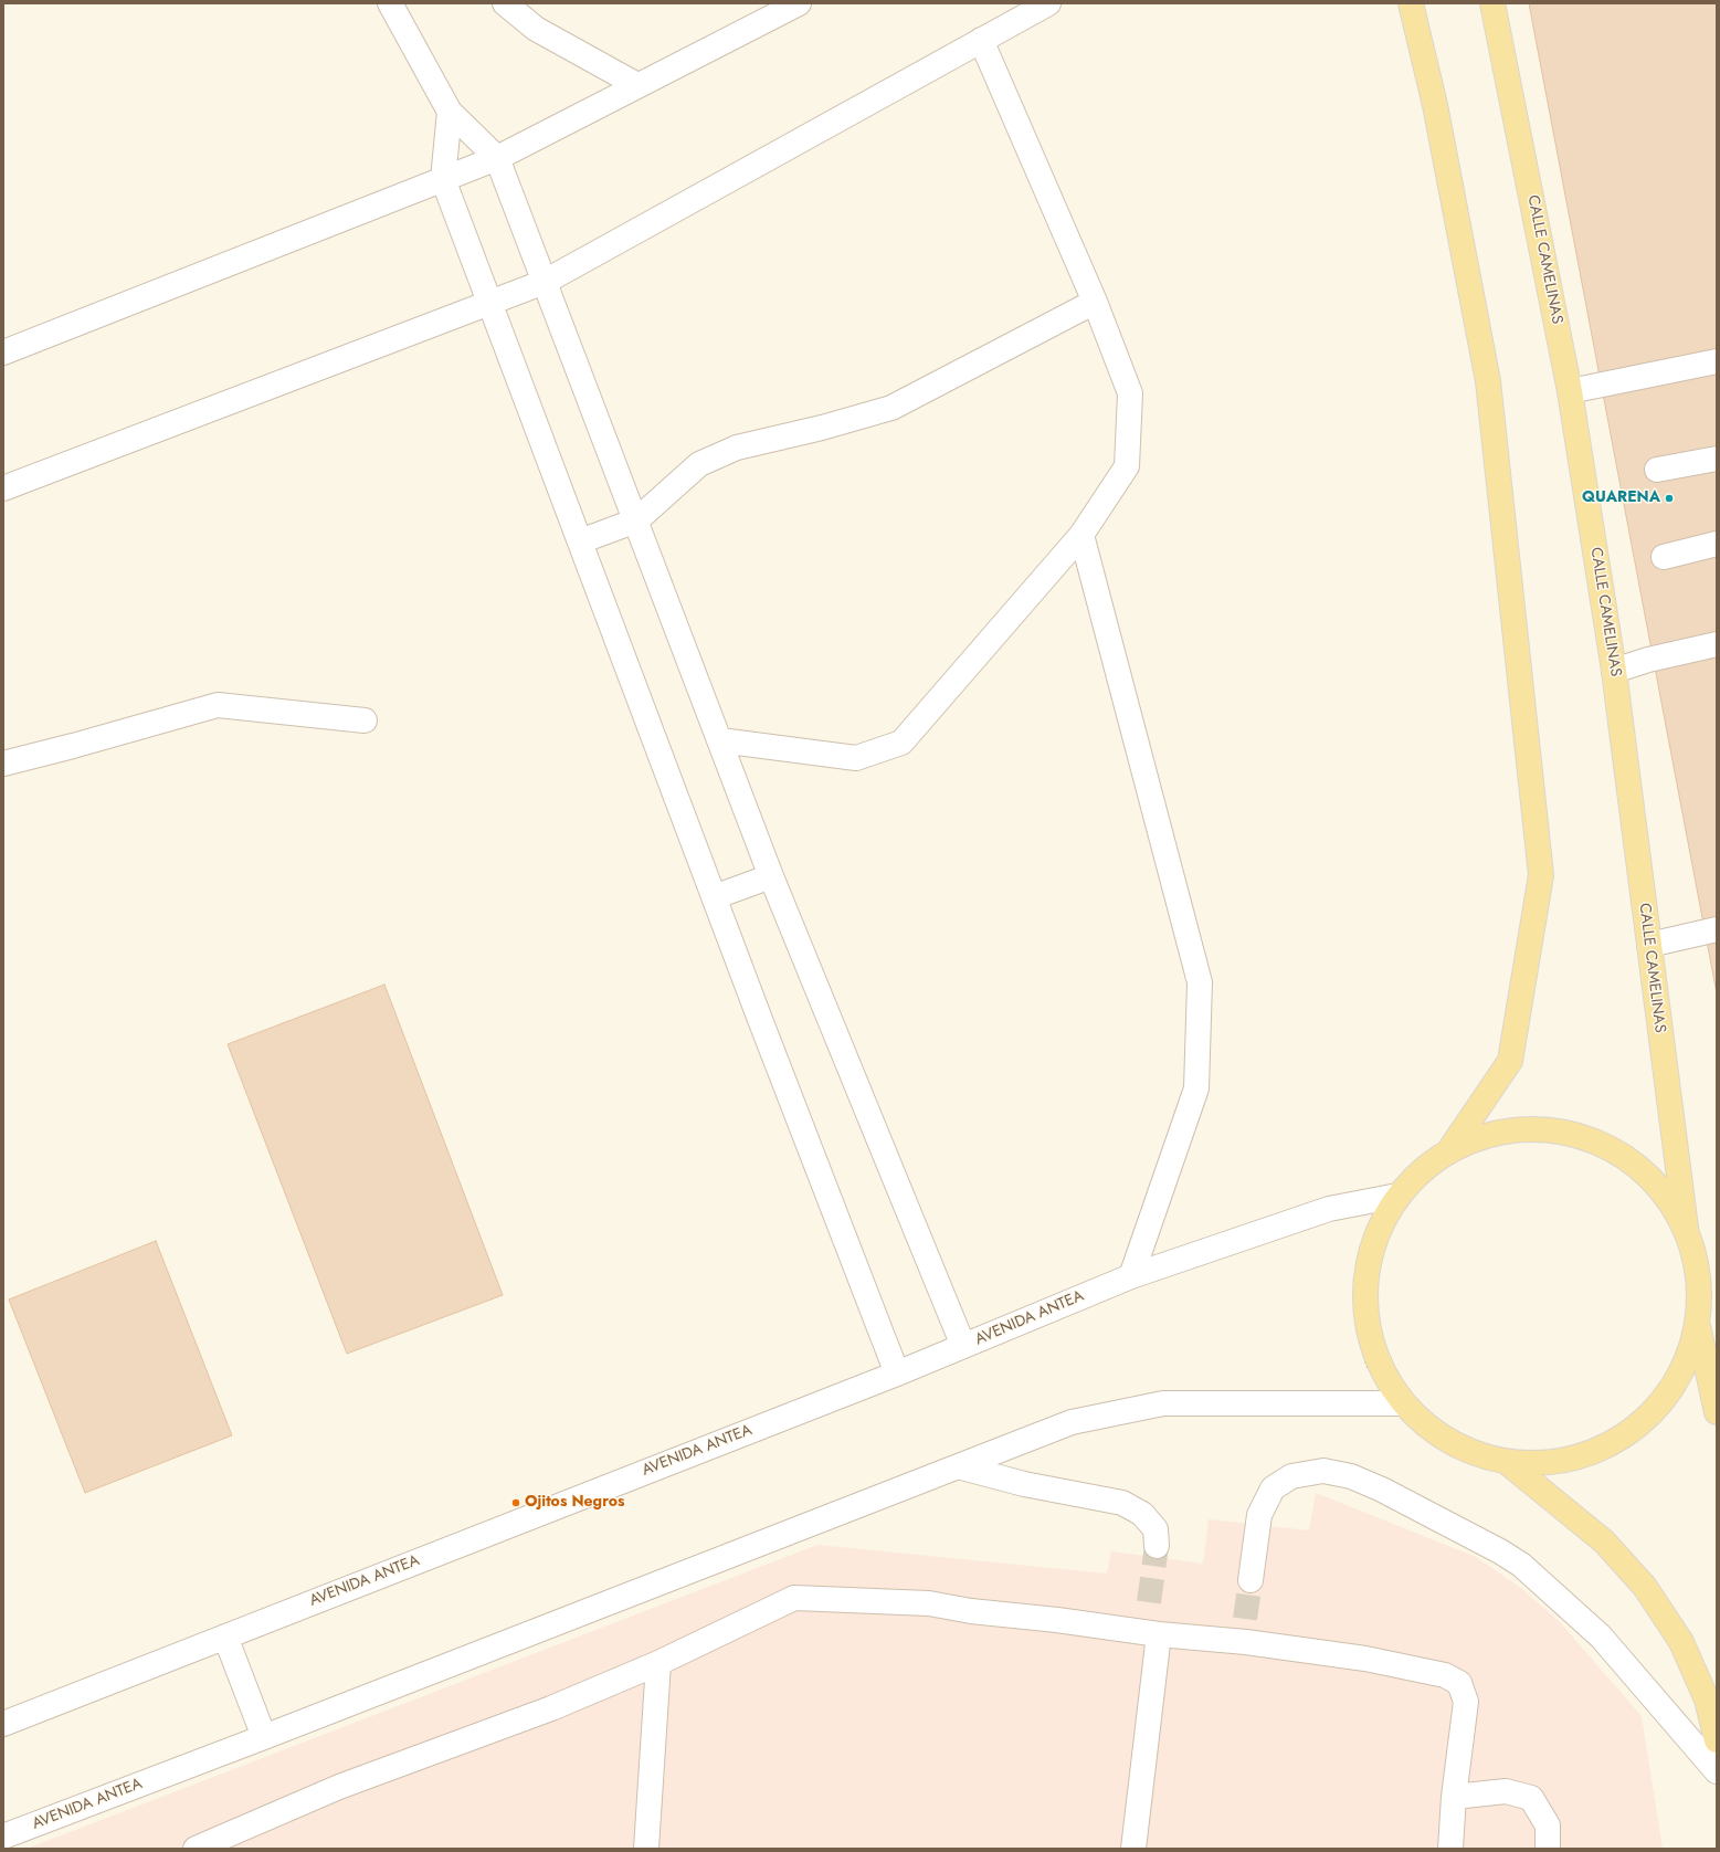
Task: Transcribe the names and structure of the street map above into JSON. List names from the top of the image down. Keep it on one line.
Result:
{"streets":{"main road":["CALLE CAMELINAS"],"street":["AVENIDA ANTEA"]},"places":["QUARENA","Ojitos Negros"]}
